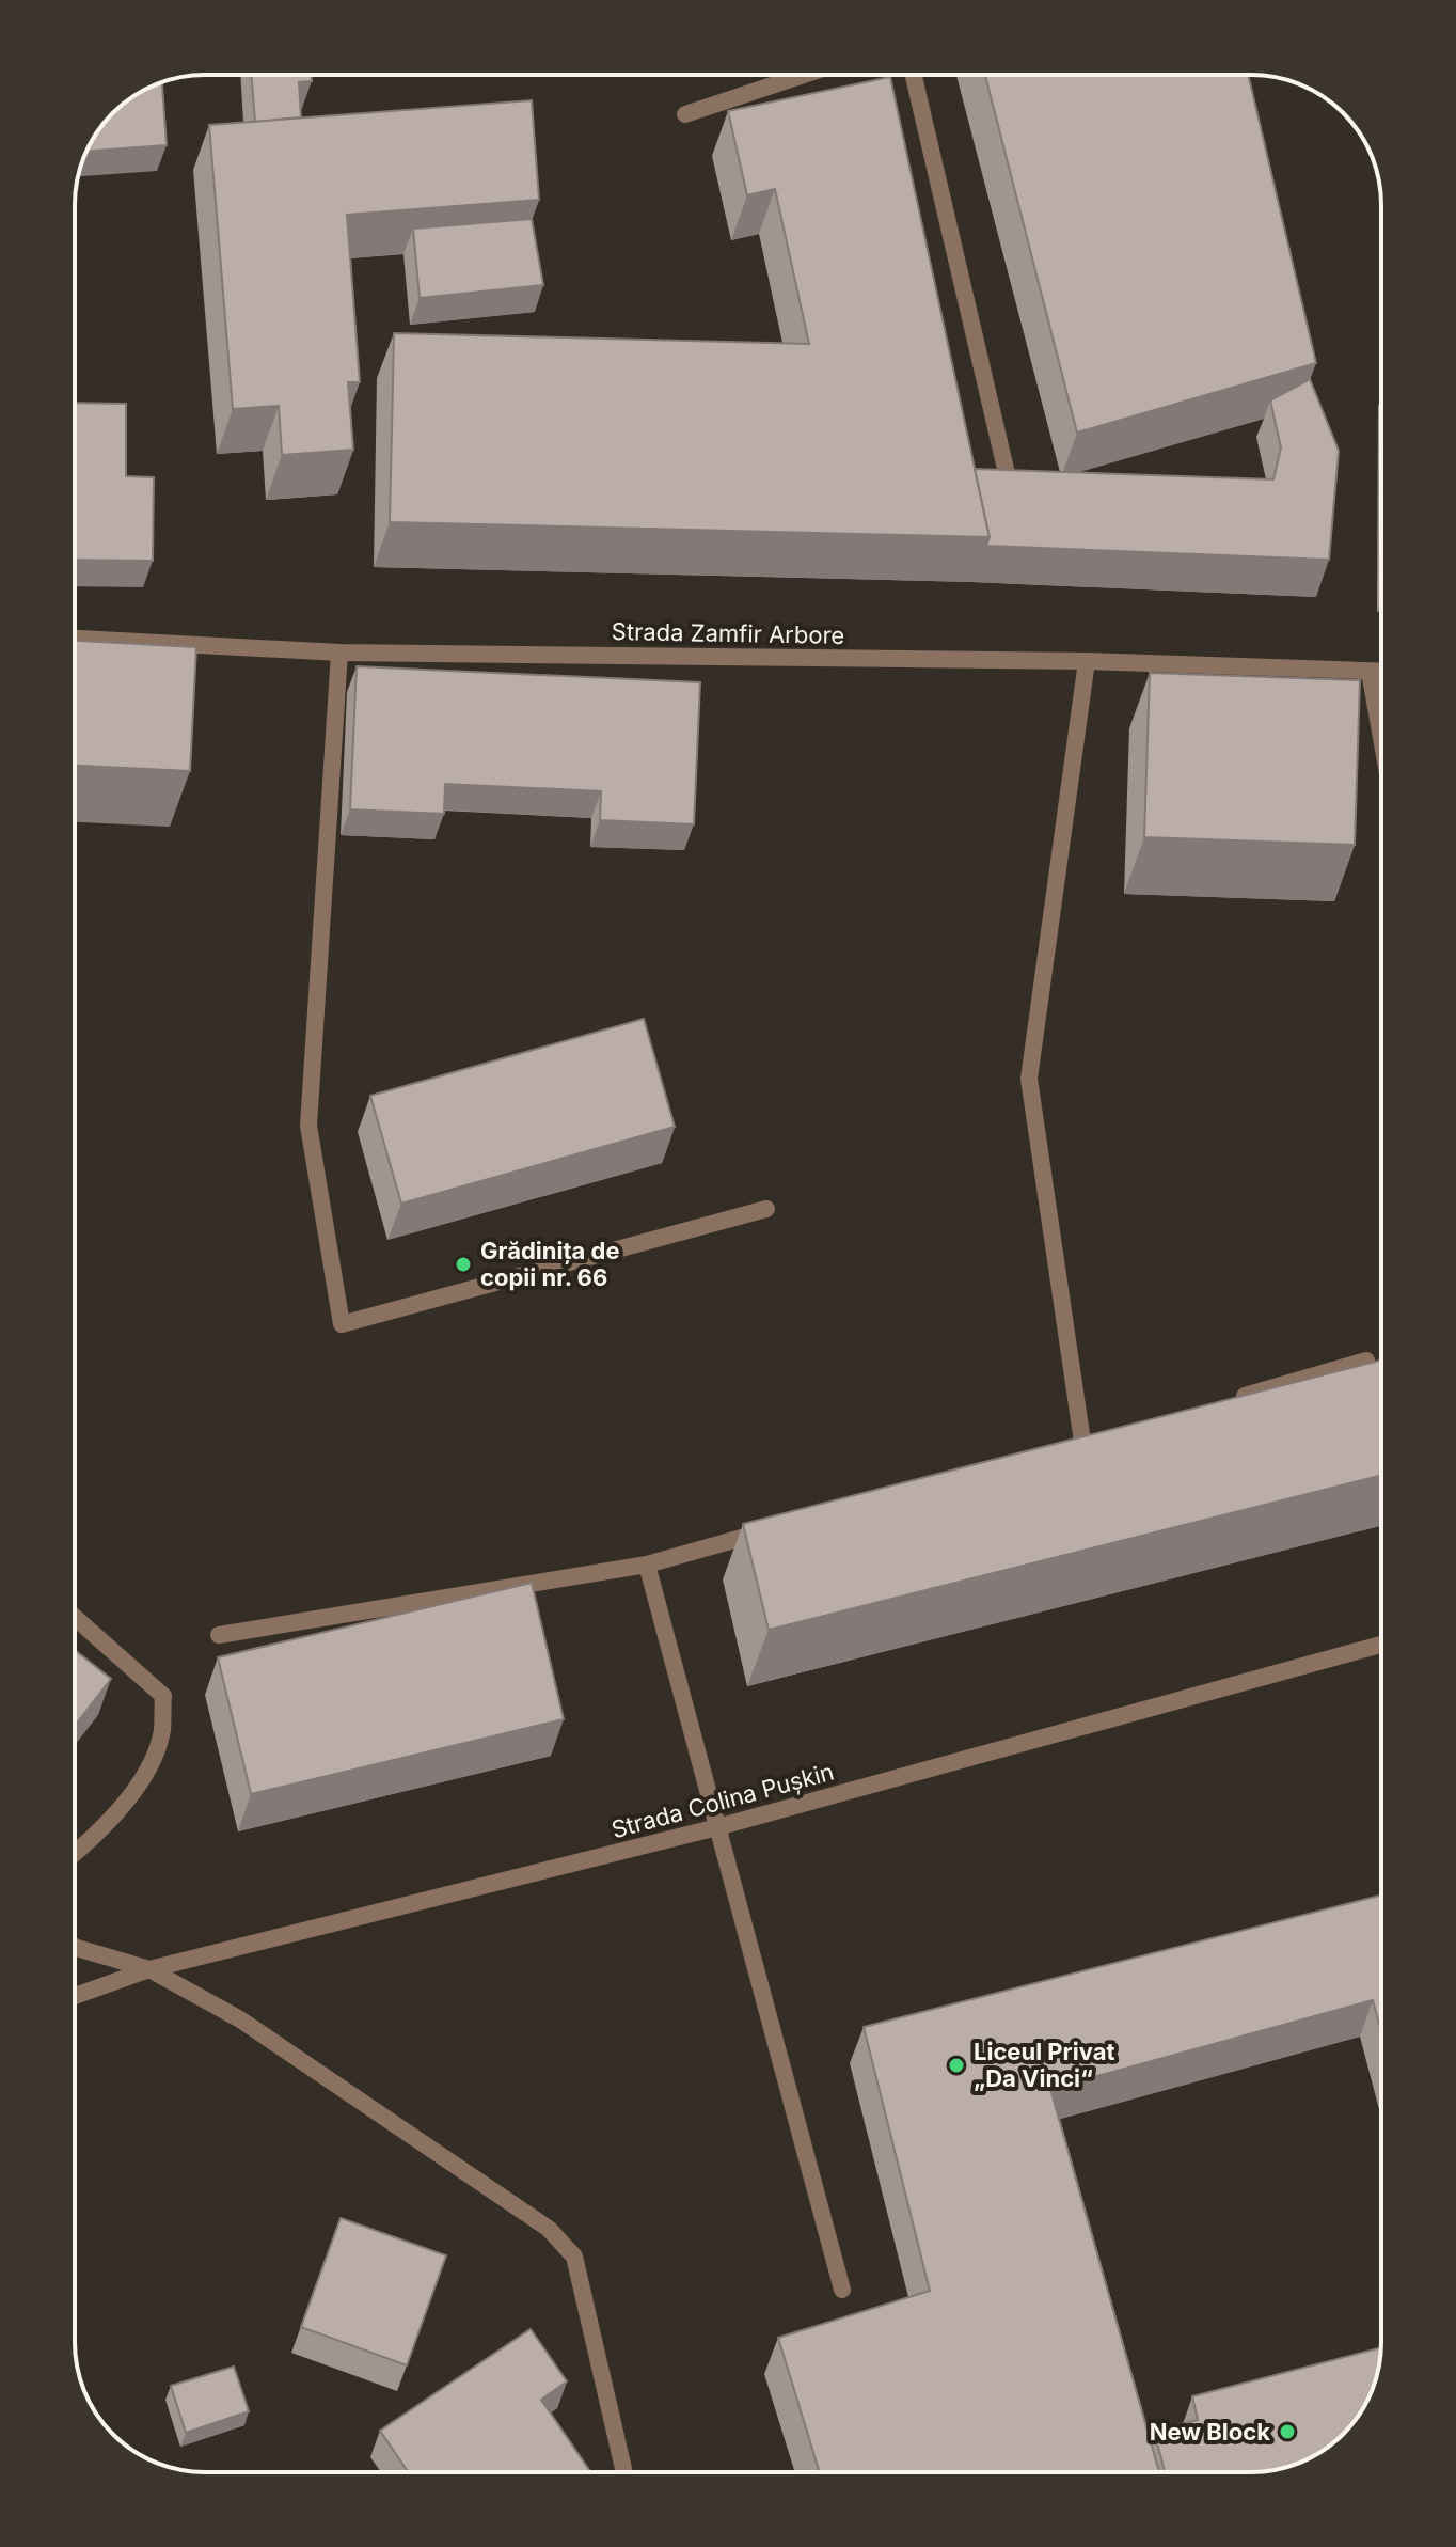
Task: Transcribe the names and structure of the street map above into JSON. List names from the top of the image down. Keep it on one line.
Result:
{"streets":{"street":["Strada Zamfir Arbore","Strada Colina Pușkin"]},"places":["Grădinița de copii nr. 66","Liceul Privat „Da Vinci“","New Block"]}
